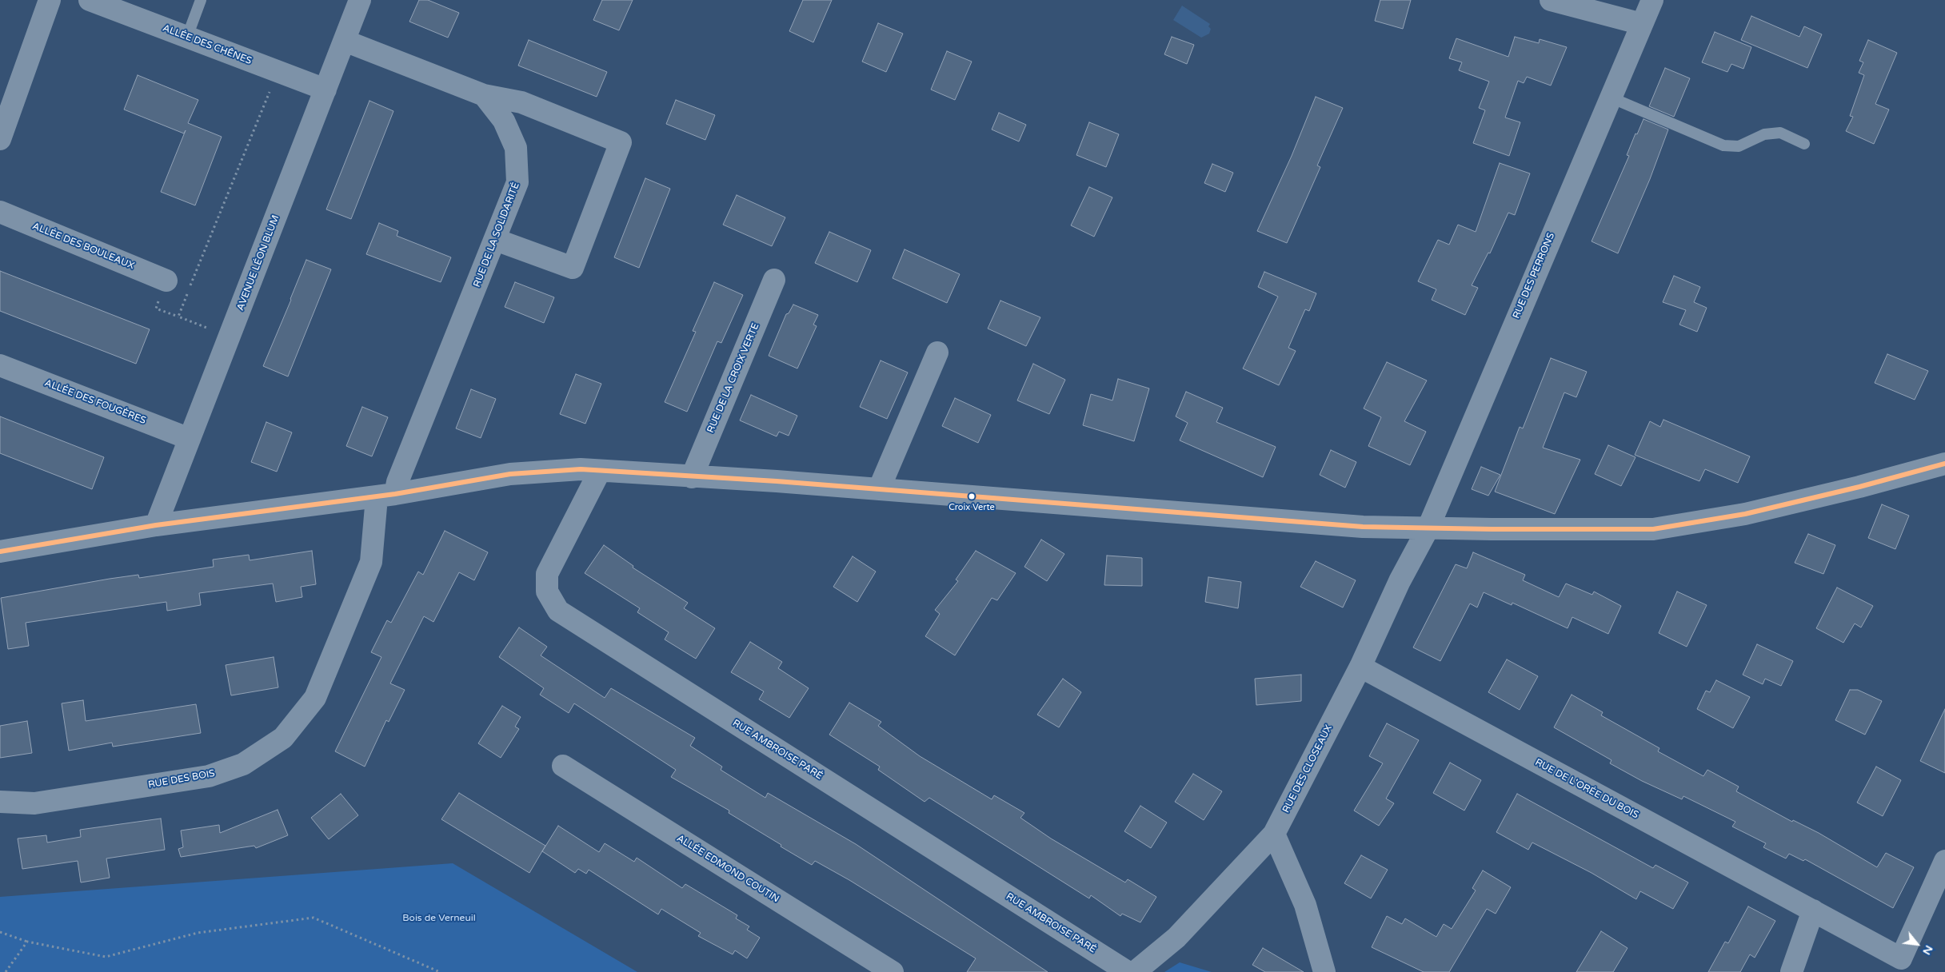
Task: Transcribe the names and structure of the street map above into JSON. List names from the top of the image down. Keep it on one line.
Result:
{"streets":{"street":["ALLÉE DES CHÊNES","RUE DE LA SOLIDARITÉ","ALLÉE DES BOULEAUX","AVENUE LÉON BLUM","RUE DES PERRONS","RUE DE LA CROIX VERTE","ALLÉE DES FOUGÈRES","RUE AMBROISE PARÉ","RUE DES CLOSEAUX","RUE DES BOIS","RUE DE L'ORÉE DU BOIS","ALLÉE EDMOND COUTIN"]},"crossings":[["ALLÉE DES CHÊNES","AVENUE LÉON BLUM"],["RUE DE LA SOLIDARITÉ","RUE DES BOIS"],["AVENUE LÉON BLUM","ALLÉE DES FOUGÈRES"],["RUE DES PERRONS","RUE DES CLOSEAUX"],["RUE DES CLOSEAUX","RUE DE L'ORÉE DU BOIS"]],"parks":["Bois de Verneuil"],"places":["Croix Verte"],"north":"bottom right"}
